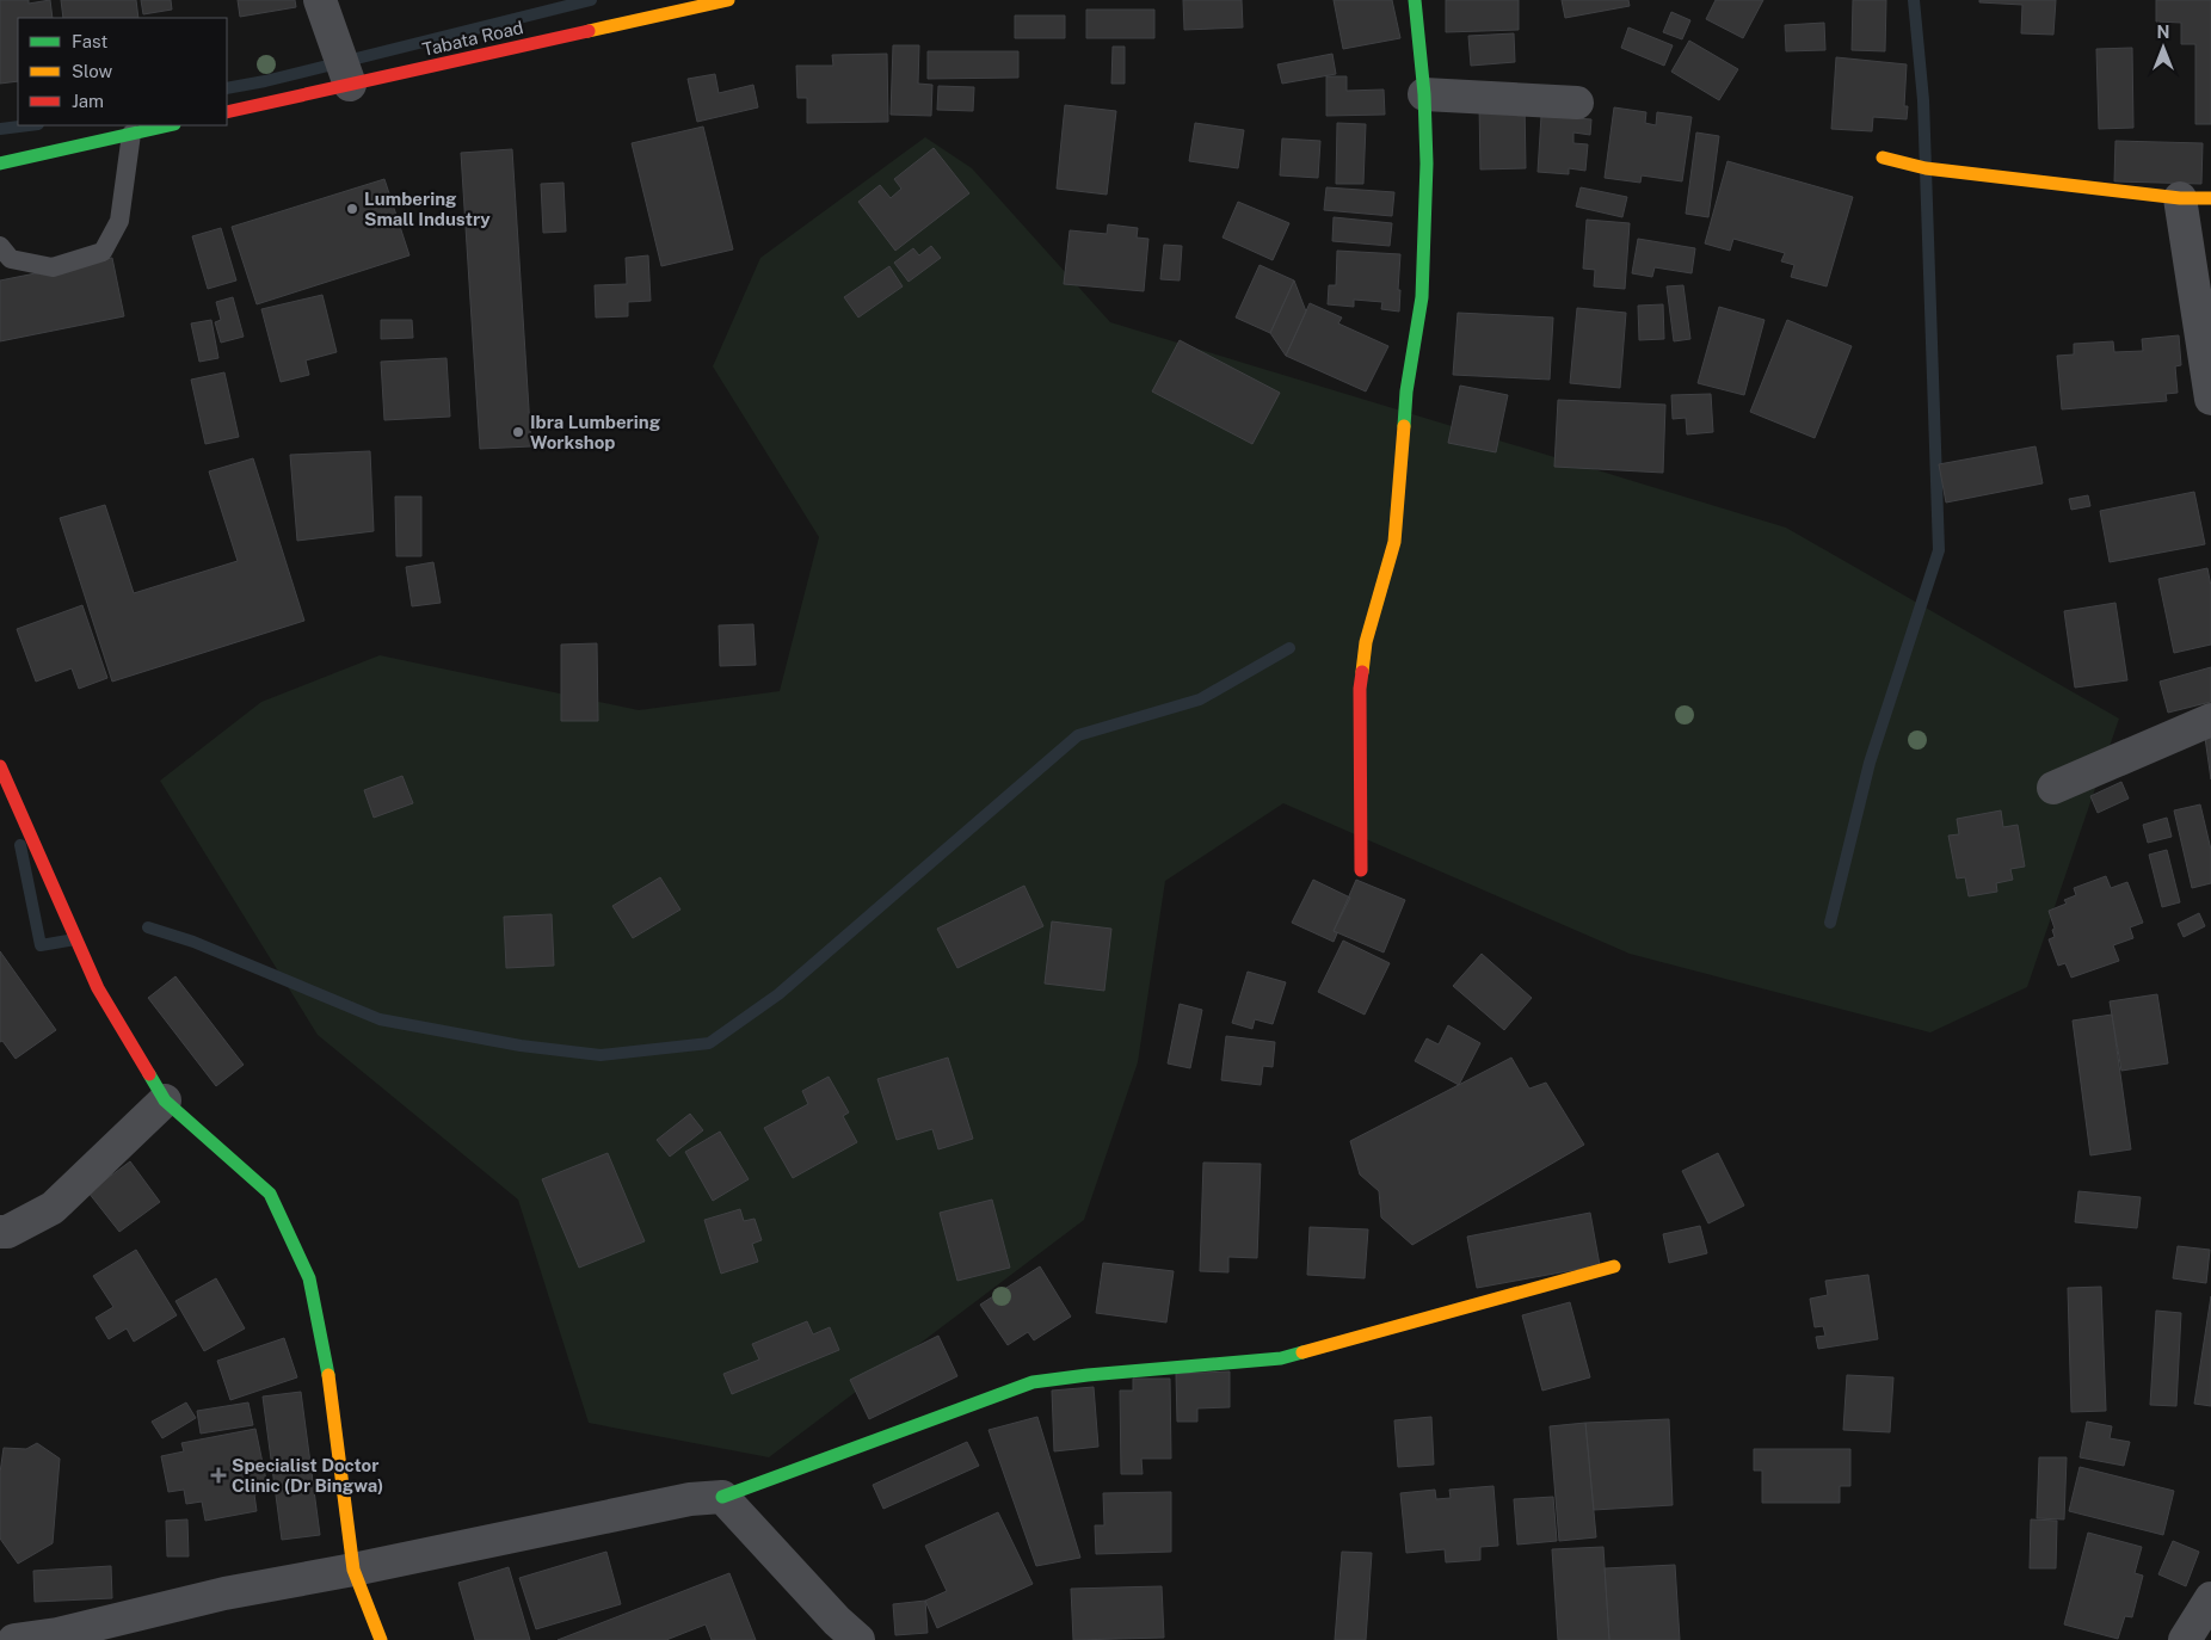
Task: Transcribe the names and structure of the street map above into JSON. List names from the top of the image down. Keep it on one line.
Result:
{"streets":{"street":["Tabata Road"]},"places":{"other":["Lumbering Small Industry","Ibra Lumbering Workshop"],"health":["Specialist Doctor Clinic (Dr Bingwa)"]},"legend":["Fast","Slow","Jam"],"north":"top"}
